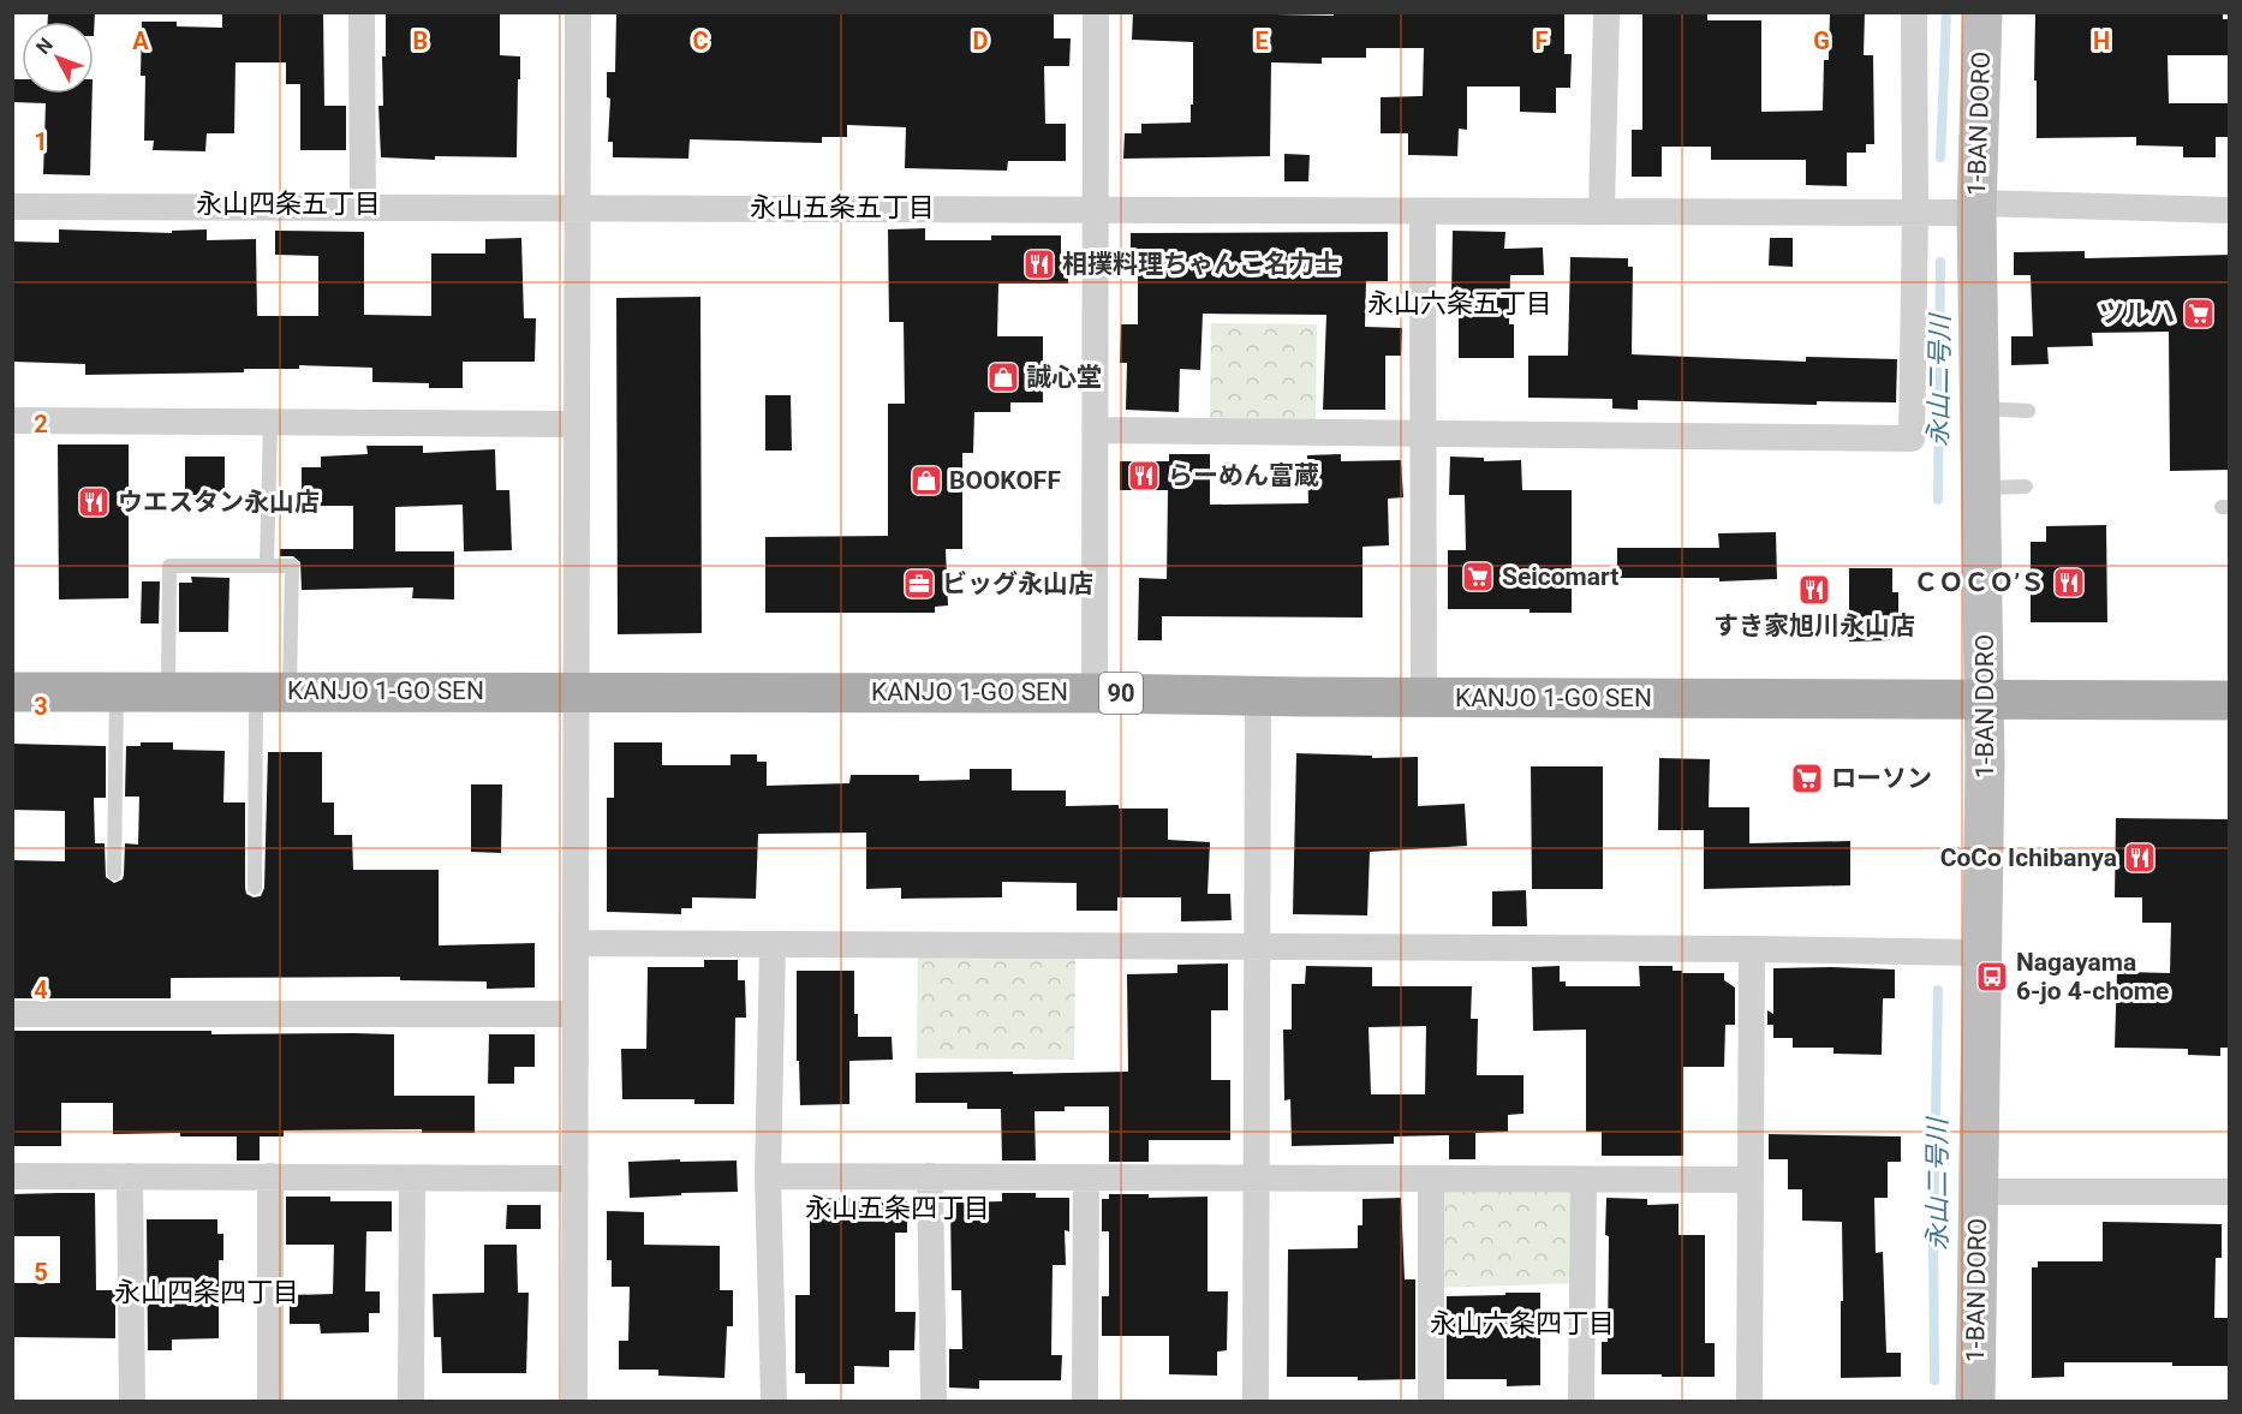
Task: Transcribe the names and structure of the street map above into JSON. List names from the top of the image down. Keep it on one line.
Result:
{"streets":{"main road":["KANJO 1-GO SEN","90"],"street":["1-BAN DORO"]},"crossings":[["1-BAN DORO","KANJO 1-GO SEN"]],"districts":["永山四条五丁目","永山五条五丁目","永山六条五丁目","永山五条四丁目","永山四条四丁目","永山六条四丁目"],"water":["永山二号川"],"places":{"restaurant":["相撲料理ちゃんこ名力士","らーめん富蔵","ウエスタン永山店","ＣＯＣＯ’Ｓ","すき家旭川永山店","CoCo Ichibanya"],"supermarket":["ツルハ","Seicomart","ローソン"],"shop":["誠心堂","BOOKOFF"],"office":["ビッグ永山店"],"bus stop":["Nagayama 6-jo 4-chome"]},"north":"top left","grid":{"columns":["A","B","C","D","E","F","G","H"],"rows":["1","2","3","4","5"]}}
